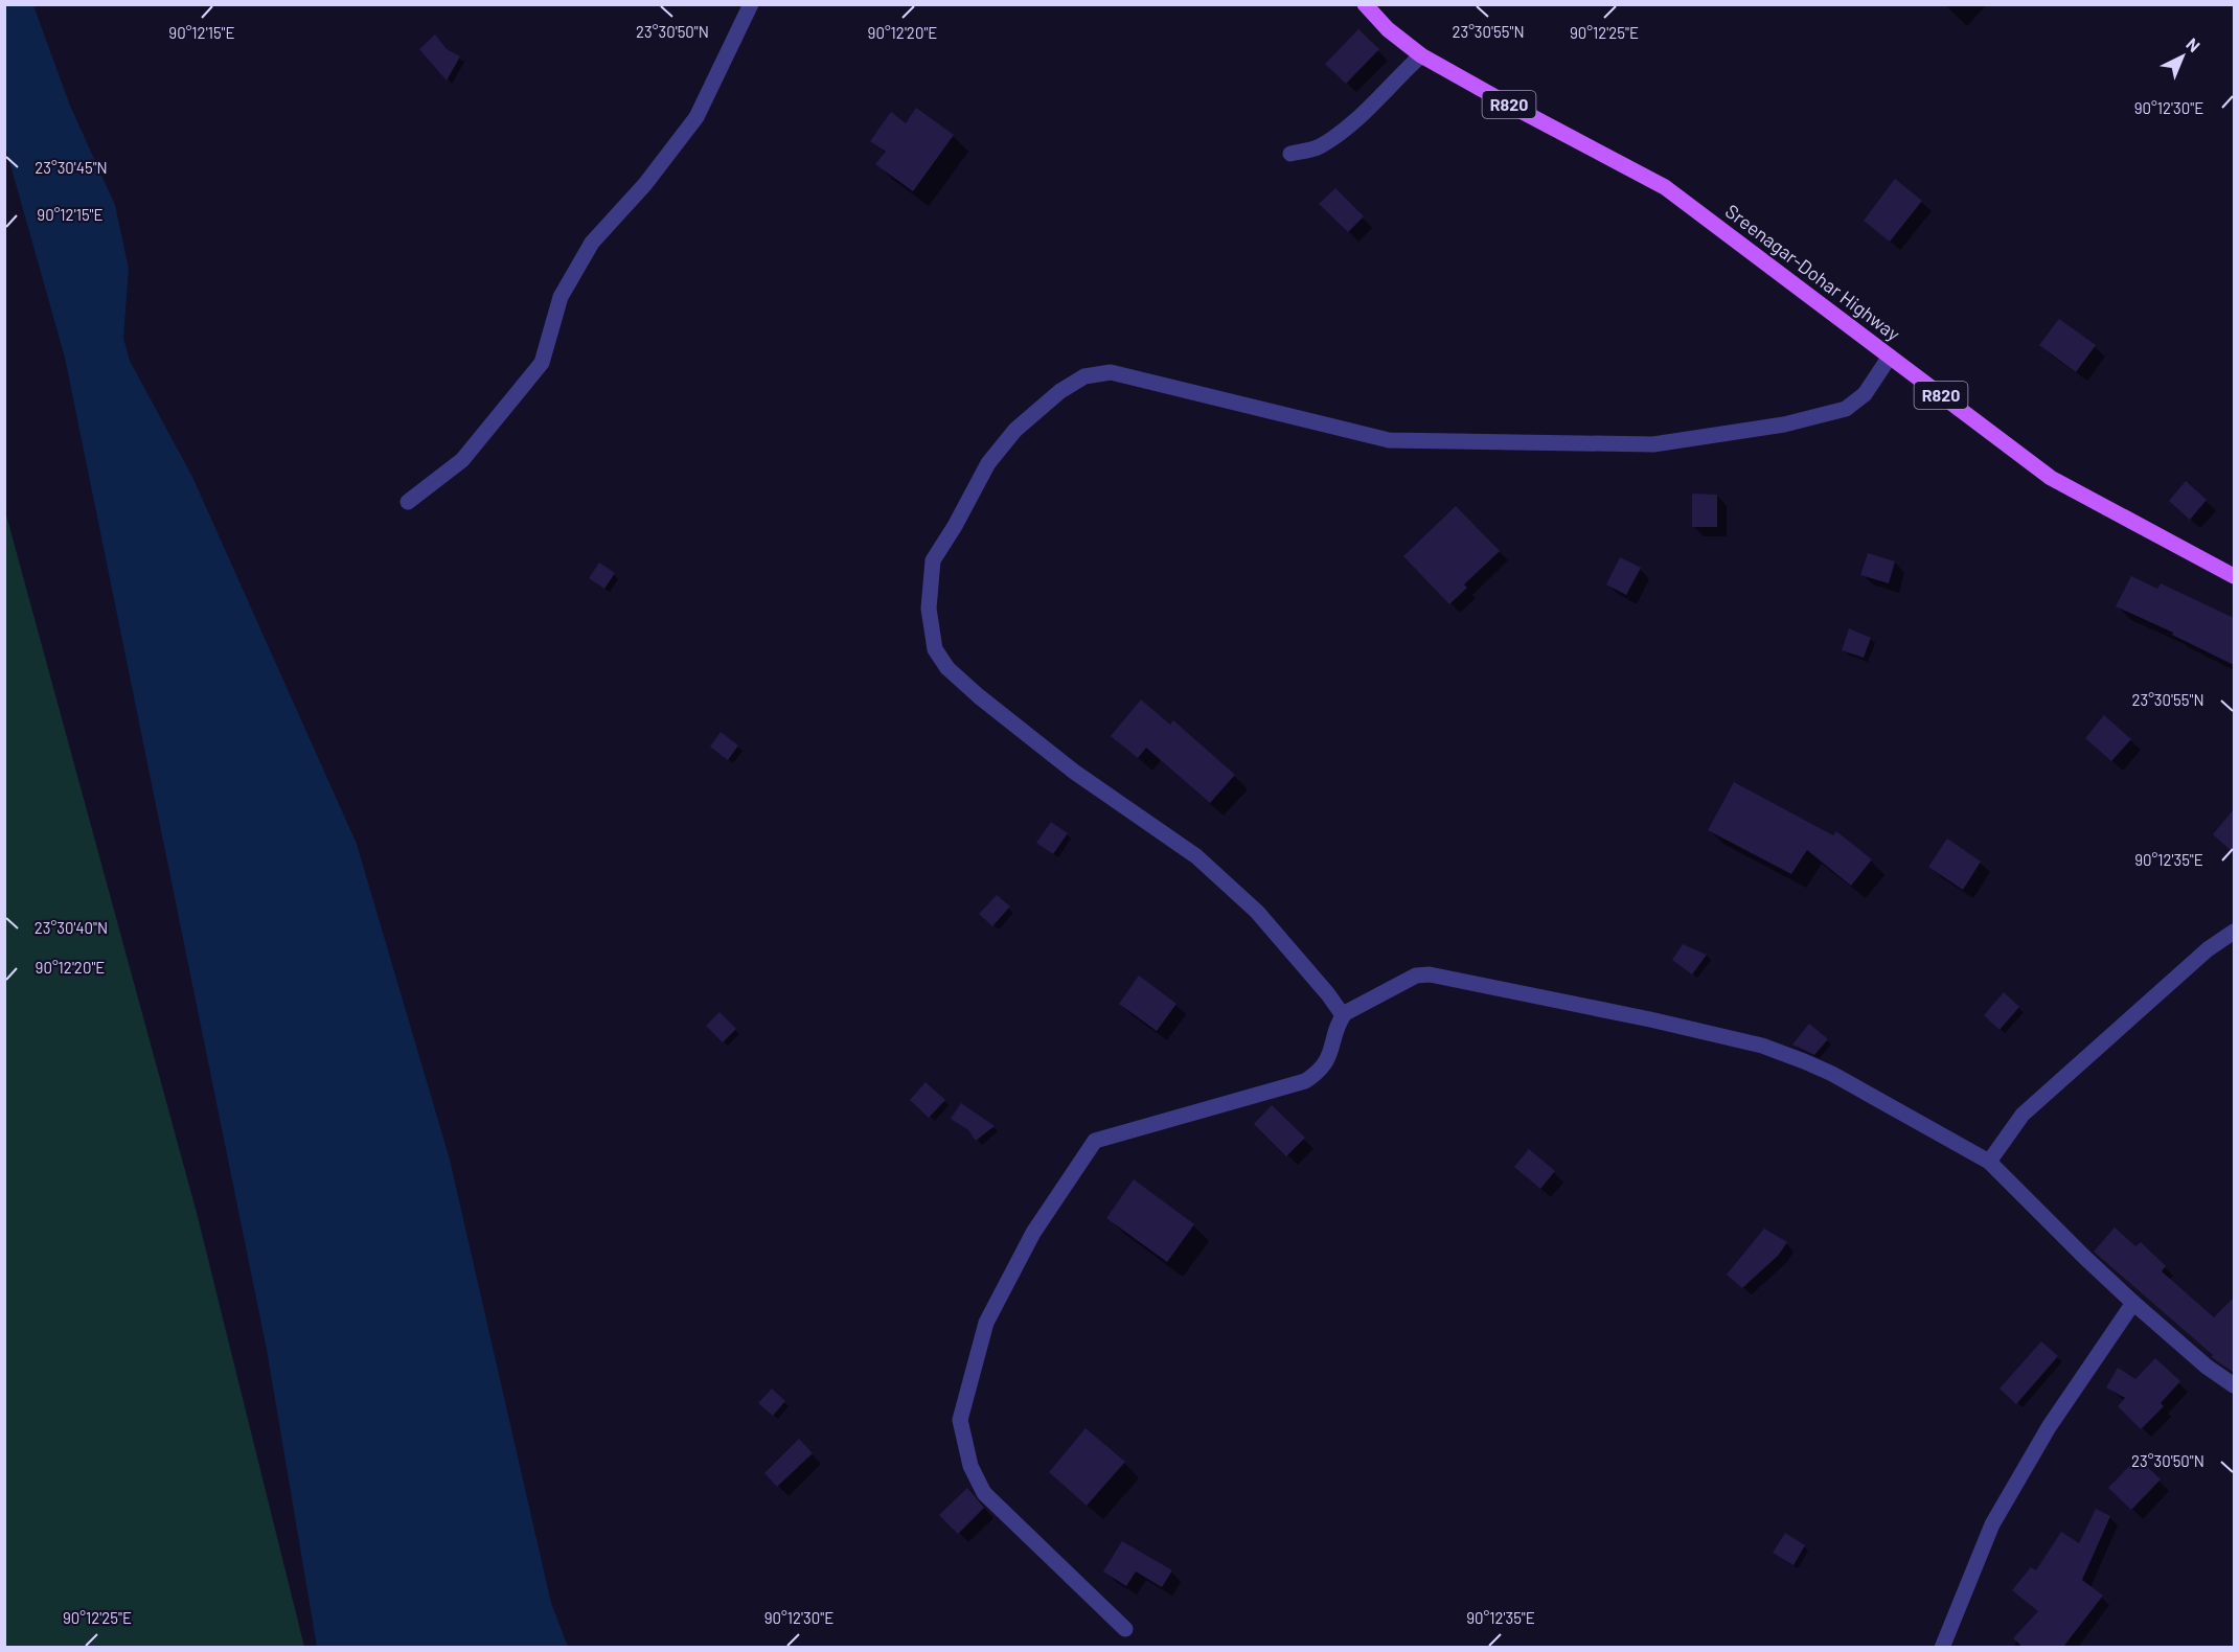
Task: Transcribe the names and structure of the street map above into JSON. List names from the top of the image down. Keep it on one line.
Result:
{"streets":{"main road":["R820","Sreenagar-Dohar Highway"]},"north":"top right","coordinates":["23°30'50\"N","23°30'55\"N","90°12'20\"E","90°12'25\"E","90°12'15\"E","90°12'30\"E","23°30'45\"N","90°12'35\"E","23°30'40\"N"]}
